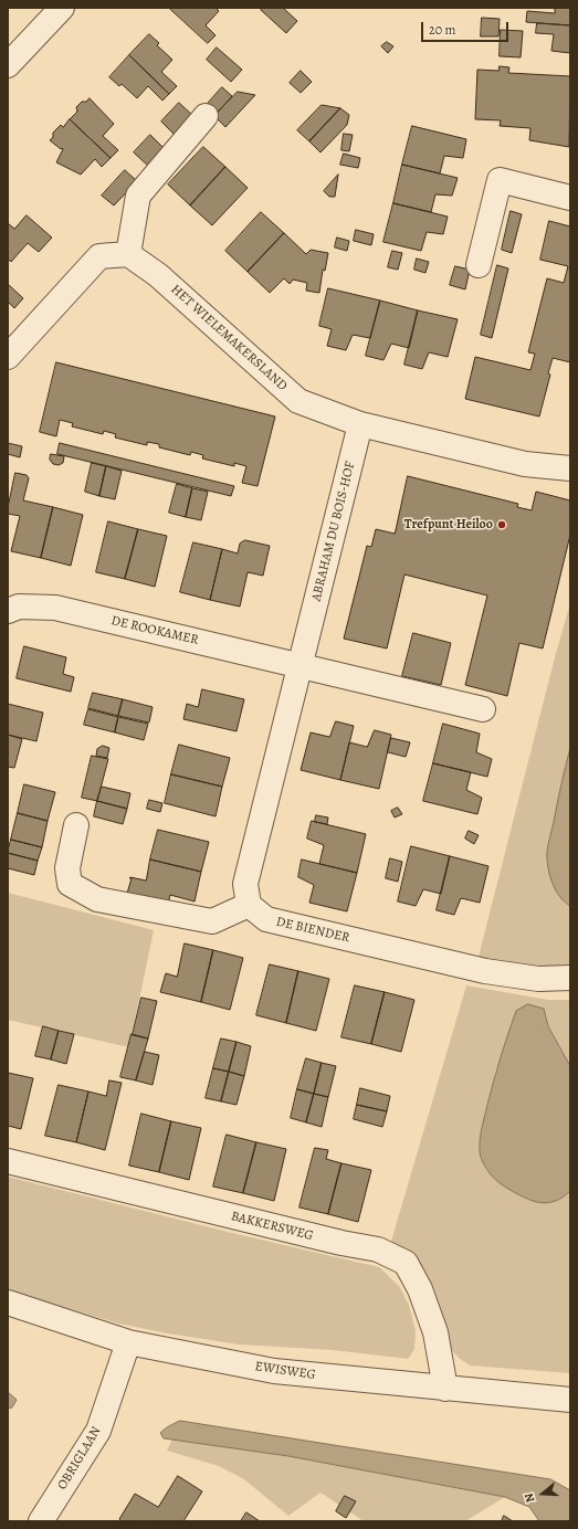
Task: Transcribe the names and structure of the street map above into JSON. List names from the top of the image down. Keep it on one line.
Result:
{"streets":{"street":["HET WIELEMAKERSLAND","ABRAHAM DU BOIS-HOF","DE ROOKAMER","DE BIENDER","BAKKERSWEG","EWISWEG","OBRIGLAAN"]},"crossings":[["HET WIELEMAKERSLAND","ABRAHAM DU BOIS-HOF"],["ABRAHAM DU BOIS-HOF","DE ROOKAMER"],["BAKKERSWEG","EWISWEG"],["EWISWEG","OBRIGLAAN"]],"places":["Trefpunt Heiloo"],"scale_bar":"20 m","north":"left"}
